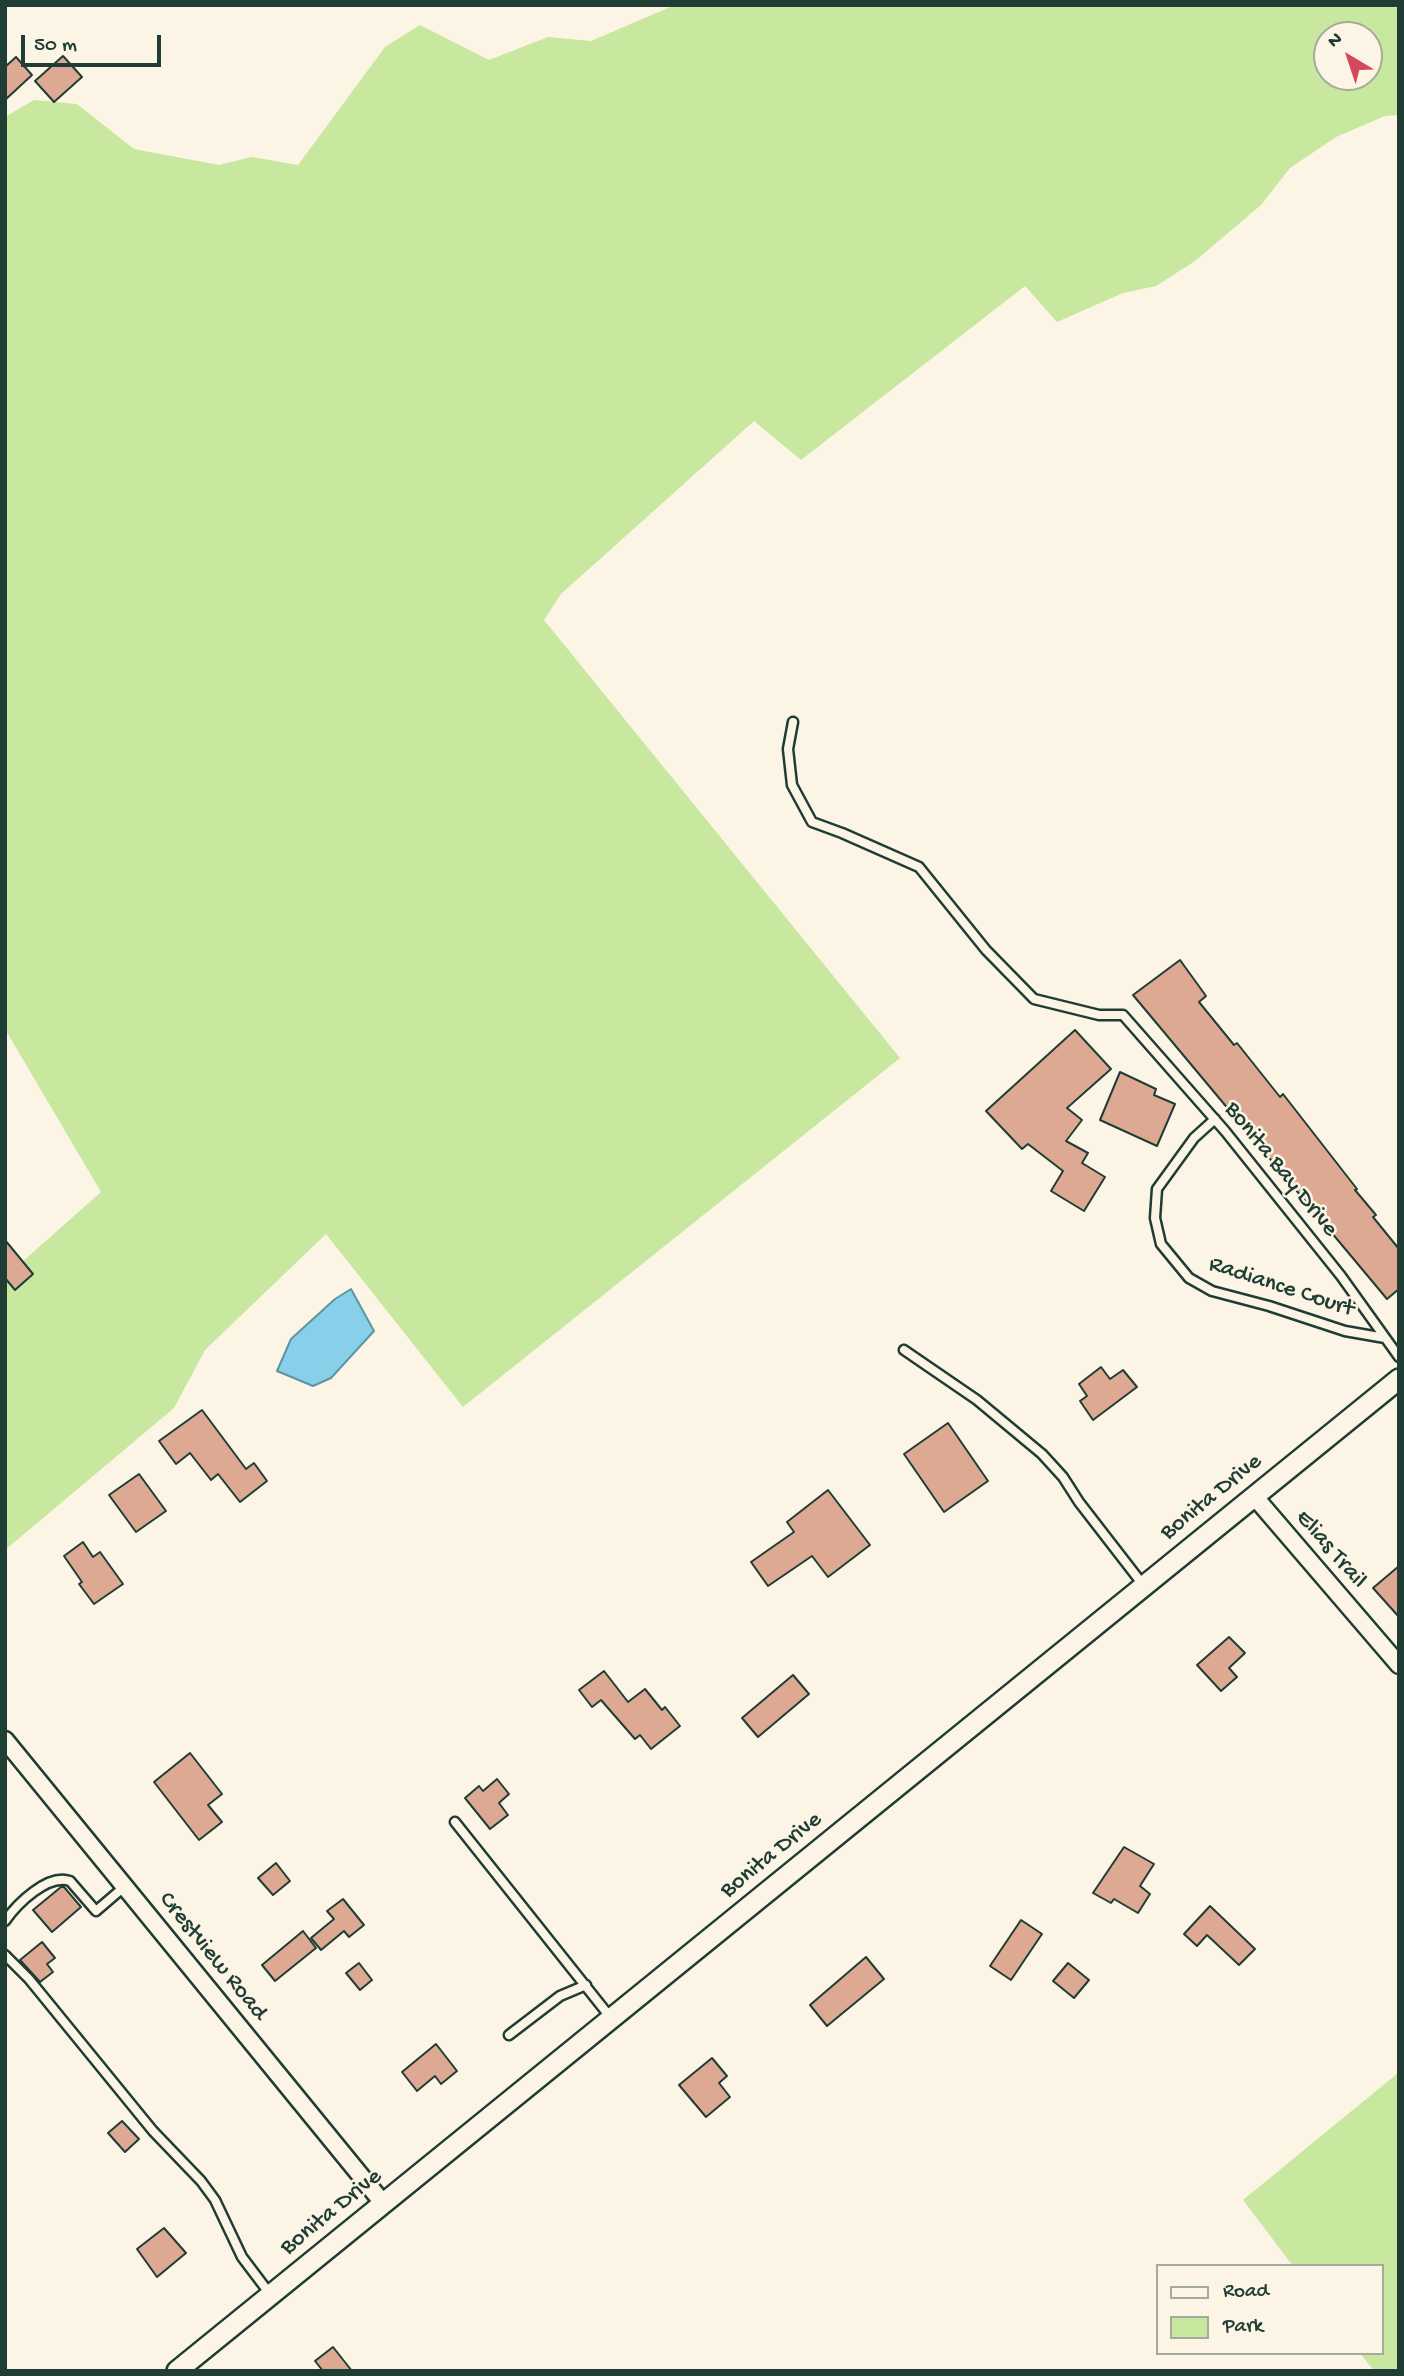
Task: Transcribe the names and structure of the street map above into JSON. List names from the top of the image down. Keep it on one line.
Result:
{"streets":{"street":["Bonita Drive","Elias Trail","Crestview Road"],"lane":["Bonita Bay Drive","Radiance Court"]},"crossings":[["Bonita Bay Drive","Radiance Court"],["Bonita Drive","Elias Trail"],["Bonita Drive","Crestview Road"]],"legend":["Road","Park"],"scale_bar":"50 m","north":"top left"}
